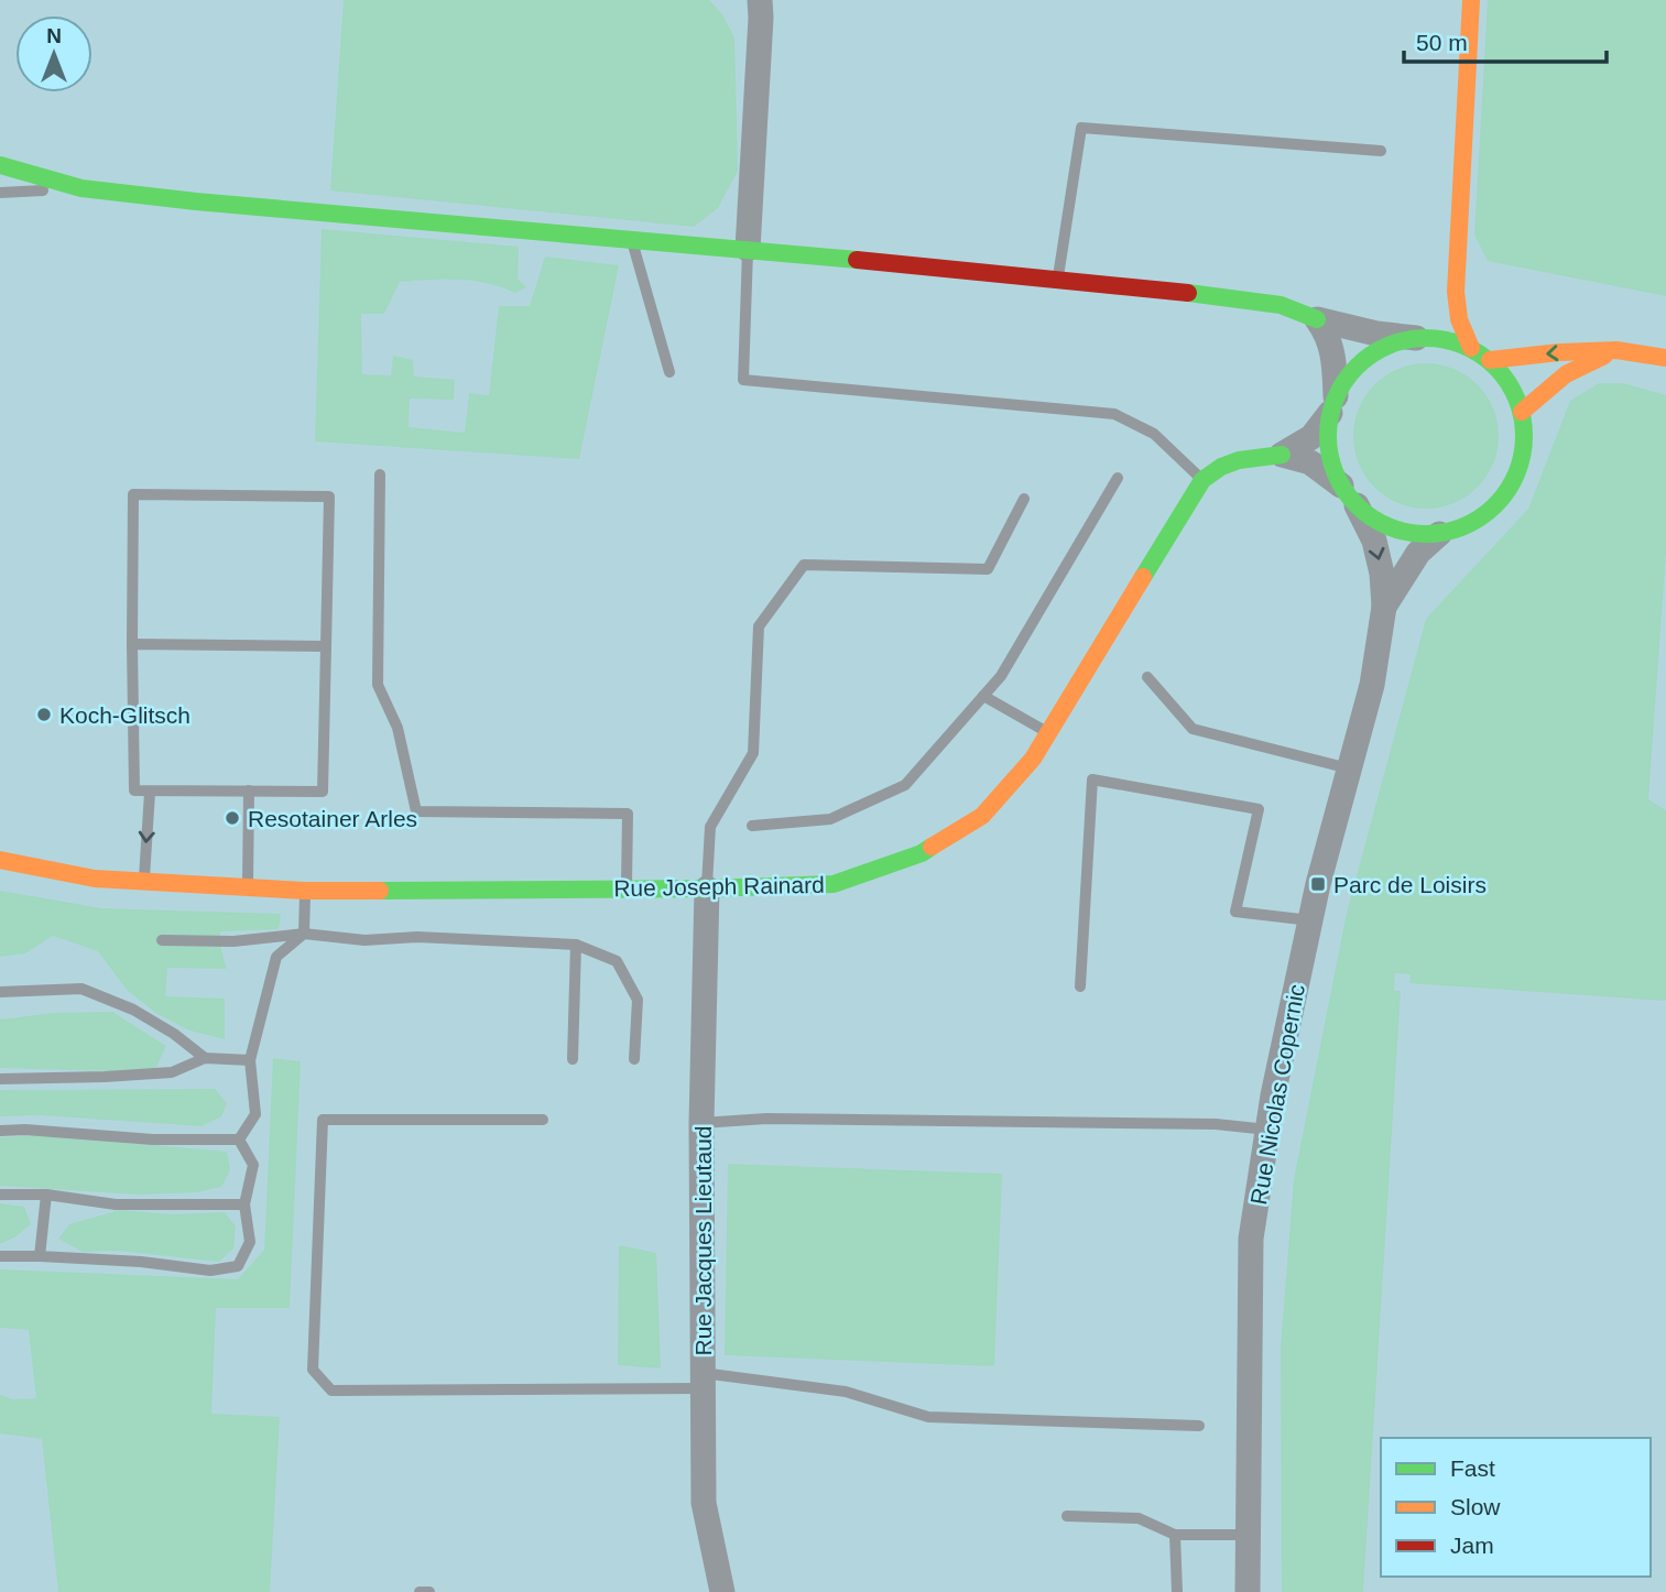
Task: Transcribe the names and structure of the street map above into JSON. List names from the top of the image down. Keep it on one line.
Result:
{"streets":{"street":["Rue Joseph Rainard","Rue Nicolas Copernic","Rue Jacques Lieutaud"]},"crossings":[["Rue Joseph Rainard","Rue Jacques Lieutaud"]],"places":{"other":["Koch-Glitsch","Resotainer Arles"],"transit":["Parc de Loisirs"]},"legend":["Fast","Slow","Jam"],"scale_bar":"50 m","north":"top"}
